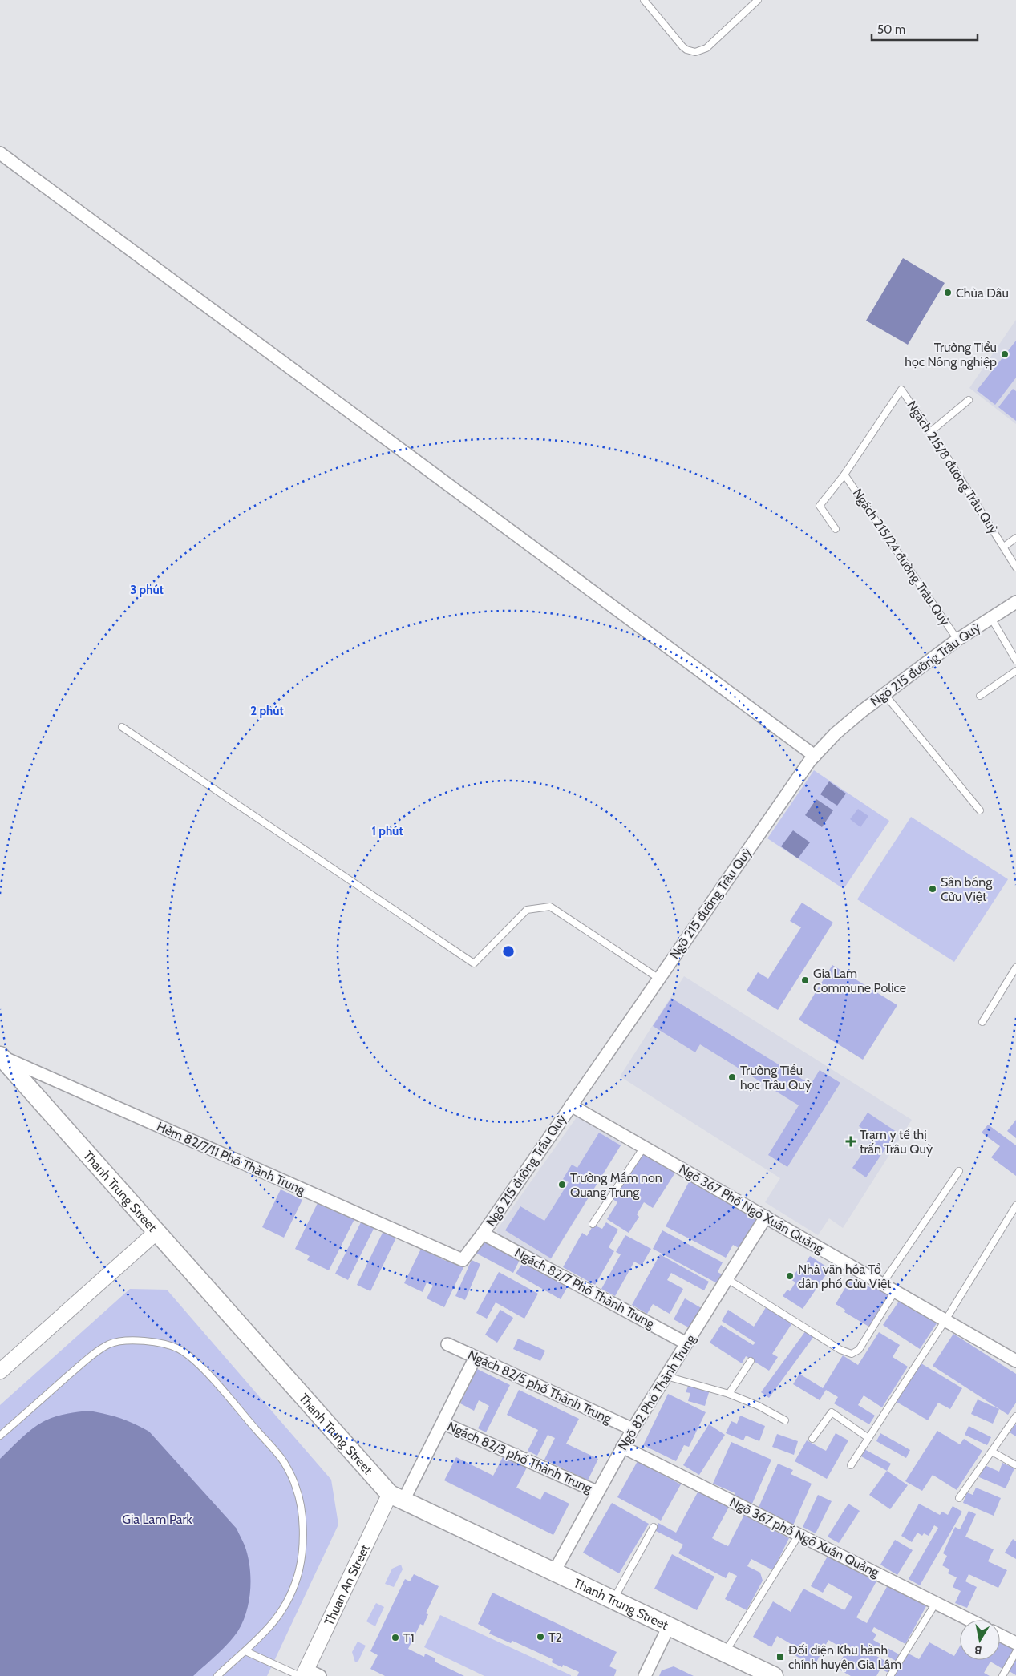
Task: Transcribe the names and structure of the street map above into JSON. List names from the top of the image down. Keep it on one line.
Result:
{"streets":{"main road":["Thanh Trung Street"],"street":["Ngõ 215 đường Trâu Quỳ","Hẻm 82/7/11 Phố Thành Trung","Ngõ 367 Phố Ngô Xuân Quảng","Ngách 82/7 Phố Thành Trung","Ngách 82/5 phố Thành Trung","Ngõ 82 Phố Thành Trung","Ngách 82/3 phố Thành Trung","Ngõ 367 phố Ngô Xuân Quảng","Thuan An Street"],"lane":["Ngách 215/8 đường Trâu Quỳ","Ngách 215/24 đường Trâu Quỳ"]},"crossings":[["Ngách 215/8 đường Trâu Quỳ","Ngách 215/24 đường Trâu Quỳ"],["Ngách 215/24 đường Trâu Quỳ","Ngõ 215 đường Trâu Quỳ"],["Ngõ 215 đường Trâu Quỳ","Hẻm 82/7/11 Phố Thành Trung"],["Ngõ 215 đường Trâu Quỳ","Ngõ 367 Phố Ngô Xuân Quảng"],["Ngõ 215 đường Trâu Quỳ","Ngách 82/7 Phố Thành Trung"],["Hẻm 82/7/11 Phố Thành Trung","Thanh Trung Street"],["Thanh Trung Street","Ngõ 82 Phố Thành Trung"],["Thanh Trung Street","Thuan An Street"],["Ngõ 367 Phố Ngô Xuân Quảng","Ngõ 82 Phố Thành Trung"],["Ngách 82/7 Phố Thành Trung","Ngõ 82 Phố Thành Trung"],["Ngách 82/5 phố Thành Trung","Ngõ 82 Phố Thành Trung"],["Ngõ 82 Phố Thành Trung","Ngách 82/3 phố Thành Trung"],["Ngõ 82 Phố Thành Trung","Ngõ 367 phố Ngô Xuân Quảng"]],"parks":["Gia Lam Park"],"places":{"other":["Chùa Dâu","Trường Tiểu học Nông nghiệp","Sân bóng Cửu Việt","Gia Lam Commune Police","Trường Tiểu học Trâu Quỳ","Trường Mầm non Quang Trung","Nhà văn hóa Tổ dân phố Cửu Việt","T2","T1"],"health":["Trạm y tế thị trấn Trâu Quỳ"],"transit":["Đối diện Khu hành chính huyện Gia Lâm"]},"scale_bar":"50 m","north":"bottom","rings":["3 phút","2 phút","1 phút"]}
